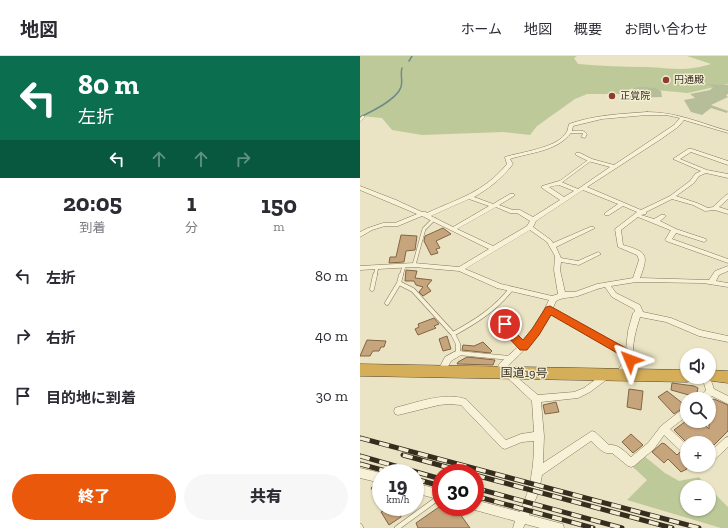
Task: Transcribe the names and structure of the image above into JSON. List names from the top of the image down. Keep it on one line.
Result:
{"streets":{"highway":["国道19号"]},"places":["円通殿","正覚院"],"page":{"header":"地図","nav":["ホーム","地図","概要","お問い合わせ"],"turn":["80 m","左折"],"eta":["20:05","到着","1","分","150","m"],"list":[{"name":"左折","value":"80 m"},{"name":"右折","value":"40 m"},{"name":"目的地に到着","value":"30 m"}],"map_buttons":["+","−"],"speed":"19 km/h","limit":"30","buttons":["終了","共有"]}}
